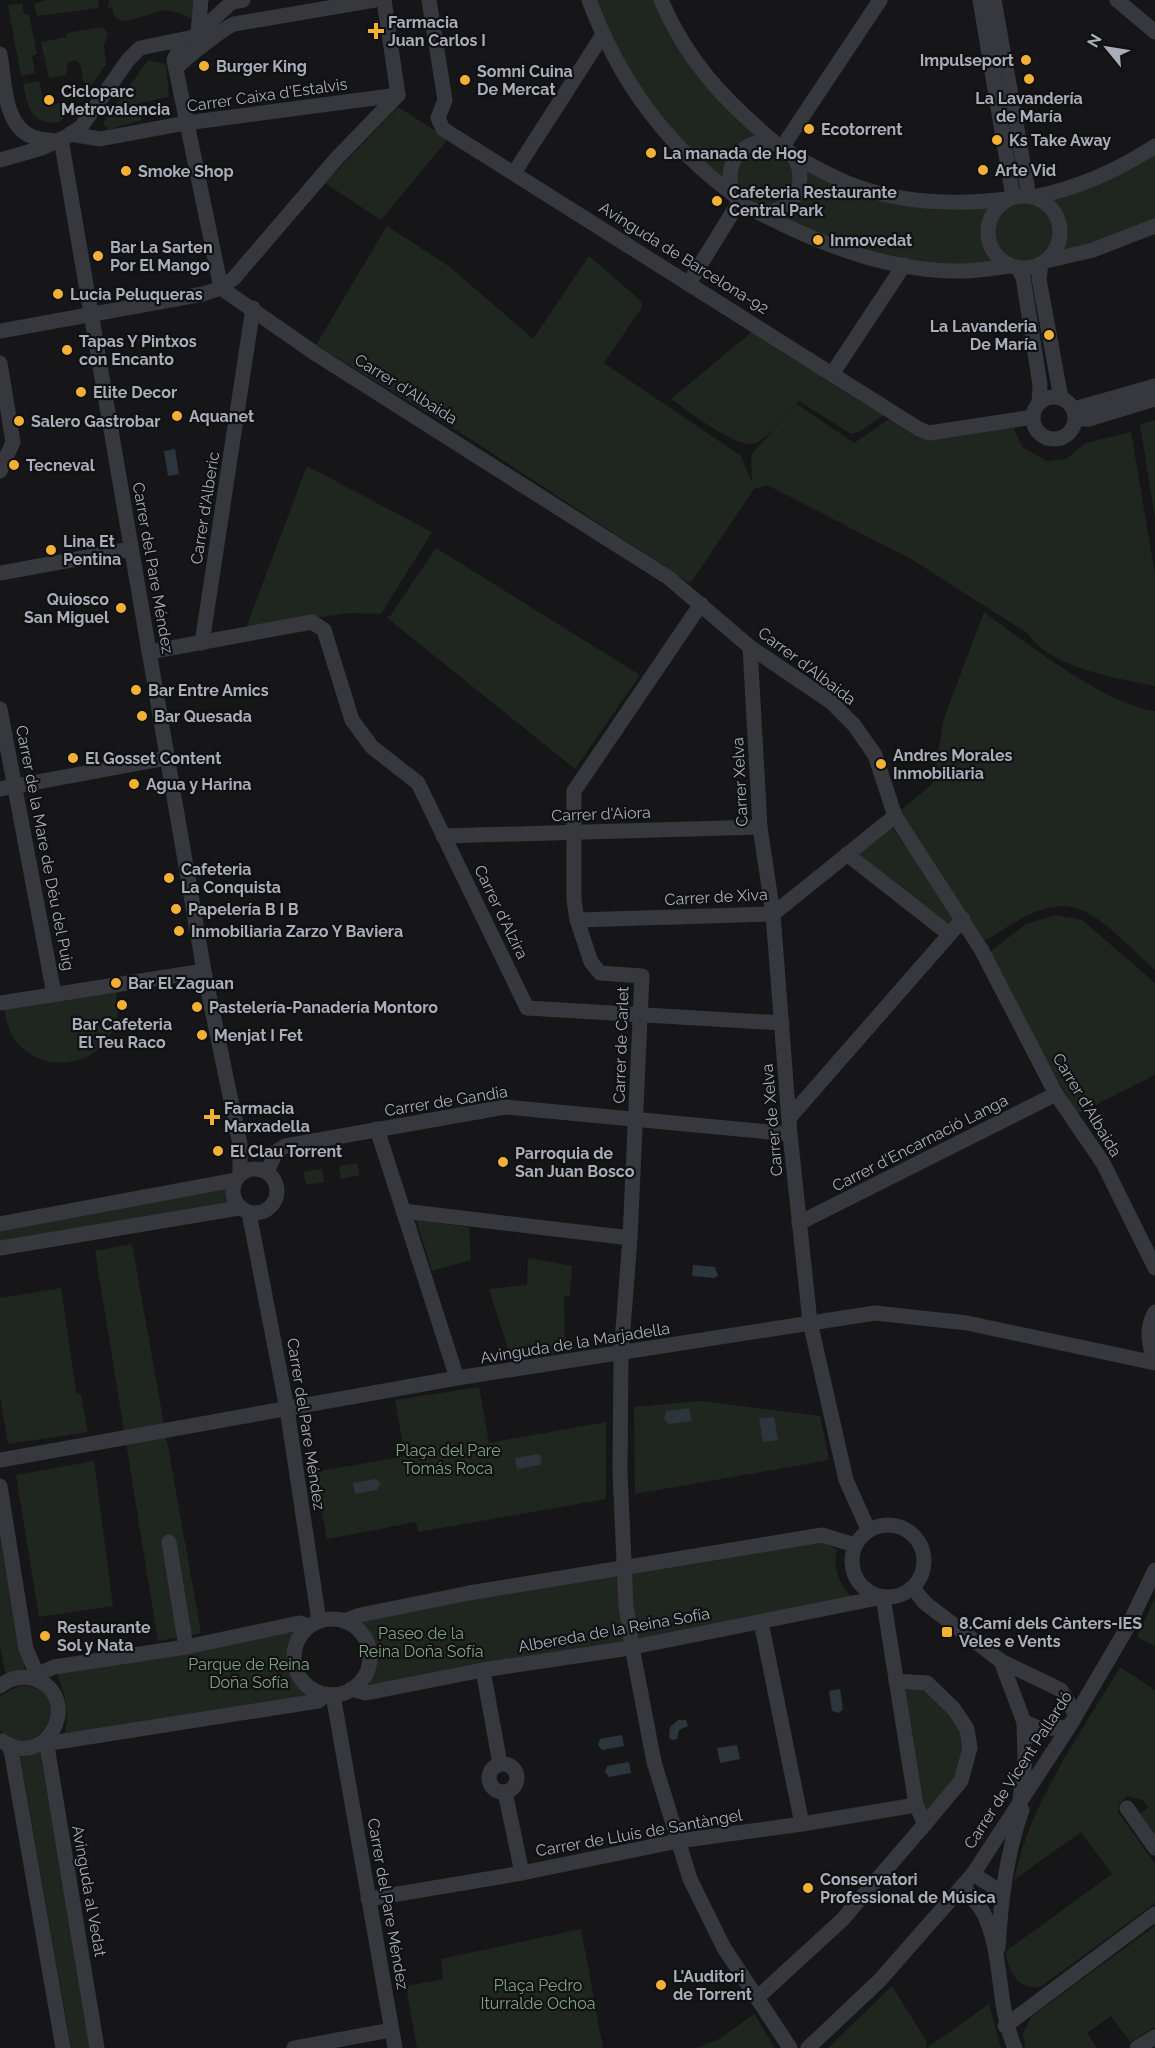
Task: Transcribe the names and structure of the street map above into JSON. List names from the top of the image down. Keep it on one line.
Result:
{"streets":{"street":["Carrer Caixa d'Estalvis","Avinguda de Barcelona-92","Carrer d'Albaida","Carrer d'Alberic","Carrer del Pare Méndez","Carrer Xelva","Carrer d'Aiora","Carrer de la Mare de Déu del Puig","Carrer de Xiva","Carrer d'Alzira","Carrer de Carlet","Carrer de Gandia","Carrer de Xelva","Carrer d'Encarnació Langa","Avinguda de la Marjadella","Albereda de la Reina Sofía","Carrer de Vicent Pallardó","Carrer de Lluís de Santàngel","Avinguda al Vedat"]},"crossings":[["Carrer Caixa d'Estalvis","Carrer del Pare Méndez"],["Carrer d'Albaida","Carrer d'Alberic"],["Carrer d'Albaida","Carrer Xelva"],["Carrer d'Albaida","Carrer de Xiva"],["Carrer d'Albaida","Carrer de Carlet"],["Carrer d'Albaida","Carrer d'Encarnació Langa"],["Carrer d'Alberic","Carrer d'Alzira"],["Carrer del Pare Méndez","Carrer de Gandia"],["Carrer del Pare Méndez","Avinguda de la Marjadella"],["Carrer del Pare Méndez","Albereda de la Reina Sofía"],["Carrer del Pare Méndez","Carrer de Lluís de Santàngel"],["Carrer Xelva","Carrer d'Aiora"],["Carrer Xelva","Carrer de Xiva"],["Carrer Xelva","Carrer de Xelva"],["Carrer d'Aiora","Carrer d'Alzira"],["Carrer d'Aiora","Carrer de Carlet"],["Carrer de Xiva","Carrer de Carlet"],["Carrer de Xiva","Carrer de Xelva"],["Carrer d'Alzira","Carrer de Carlet"],["Carrer d'Alzira","Carrer de Xelva"],["Carrer de Carlet","Carrer de Gandia"],["Carrer de Carlet","Avinguda de la Marjadella"],["Carrer de Carlet","Albereda de la Reina Sofía"],["Carrer de Carlet","Carrer de Lluís de Santàngel"],["Carrer de Gandia","Carrer de Xelva"],["Carrer de Xelva","Carrer d'Encarnació Langa"],["Carrer de Xelva","Avinguda de la Marjadella"],["Carrer de Xelva","Albereda de la Reina Sofía"]],"parks":["Plaça del Pare Tomás Roca","Paseo de la Reina Doña Sofía","Parque de Reina Doña Sofía","Plaça Pedro Iturralde Ochoa"],"places":{"health":["Farmacia Juan Carlos I","Farmacia Marxadella"],"other":["Impulseport","Burger King","La Lavandería de María","Somni Cuina De Mercat","Cicloparc Metrovalencia","Ecotorrent","Ks Take Away","La manada de Hog","Arte Vid","Smoke Shop","Cafeteria Restaurante Central Park","Inmovedat","Bar La Sarten Por El Mango","Lucia Peluqueras","La Lavanderia De María","Tapas Y Pintxos con Encanto","Elite Decor","Aquanet","Salero Gastrobar","Tecneval","Lina Et Pentina","Quiosco San Miguel","Bar Entre Amics","Bar Quesada","El Gosset Content","Andres Morales Inmobiliaria","Agua y Harina","Cafeteria La Conquista","Papelería B I B","Inmobiliaria Zarzo Y Baviera","Bar El Zaguan","Bar Cafeteria El Teu Raco","Pastelería-Panadería Montoro","Menjat I Fet","El Clau Torrent","Parroquia de San Juan Bosco","Restaurante Sol y Nata","Conservatori Professional de Música","L'Auditori de Torrent"],"transit":["8.Camí dels Cànters-IES Veles e Vents"]},"north":"top left"}
